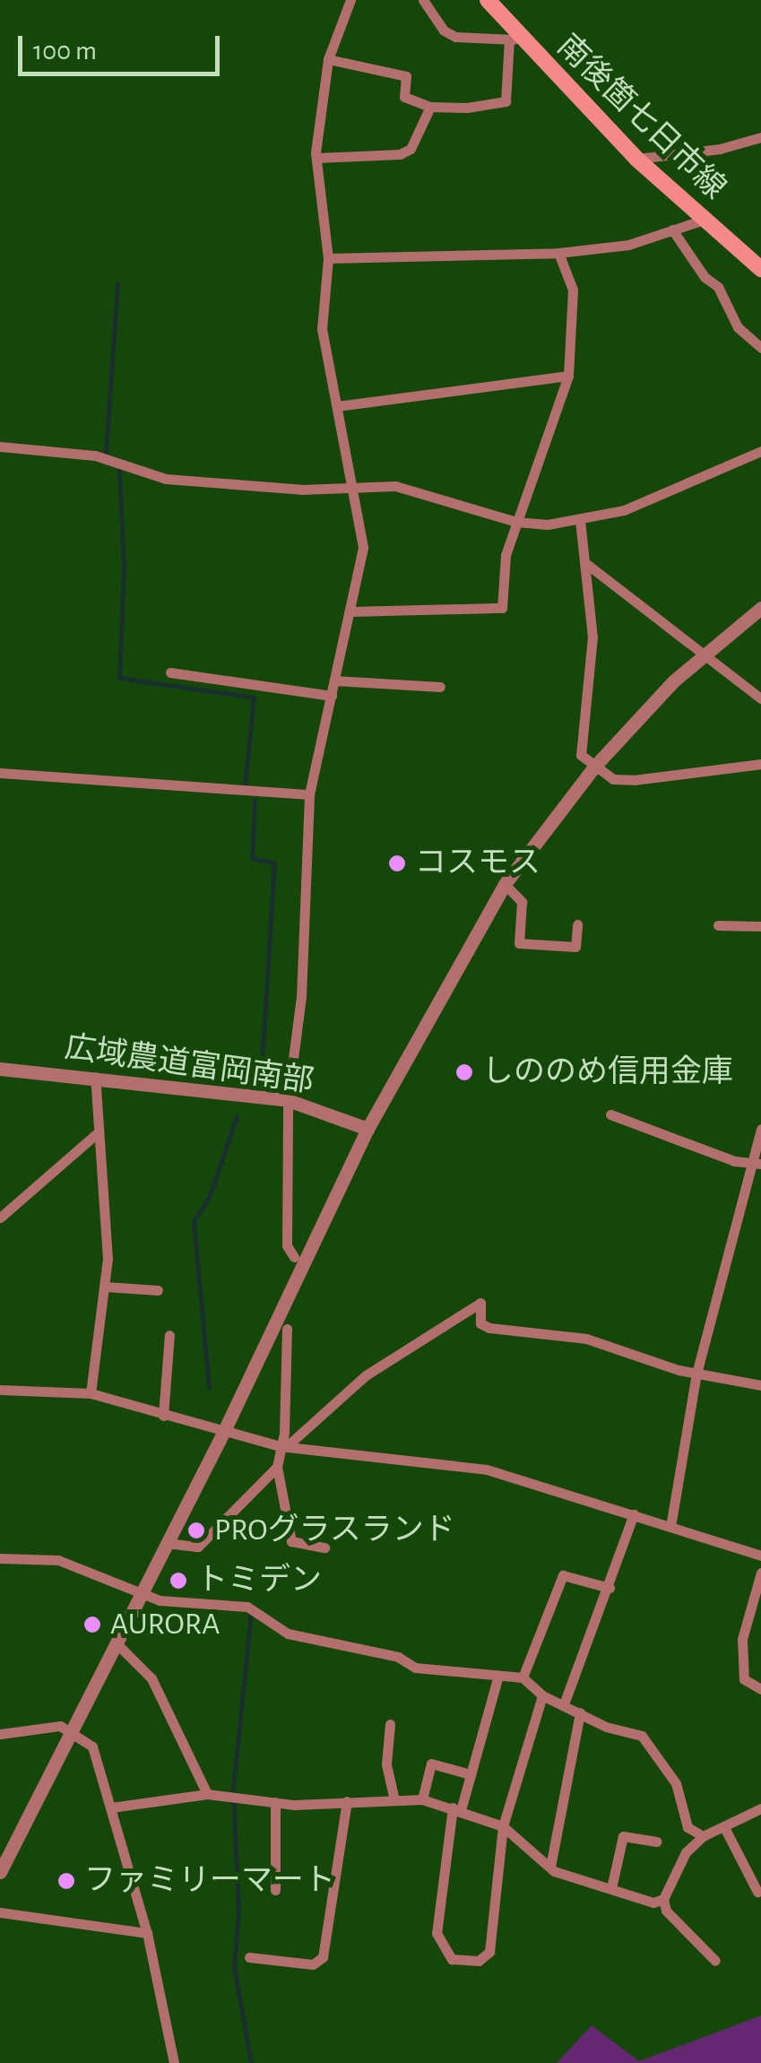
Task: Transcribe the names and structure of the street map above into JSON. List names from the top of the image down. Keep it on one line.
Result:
{"streets":{"main road":["南後箇七日市線"],"street":["広域農道富岡南部"]},"places":["コスモス","しののめ信用金庫","PROグラスランド","トミデン","AURORA","ファミリーマート"],"scale_bar":"100 m"}
